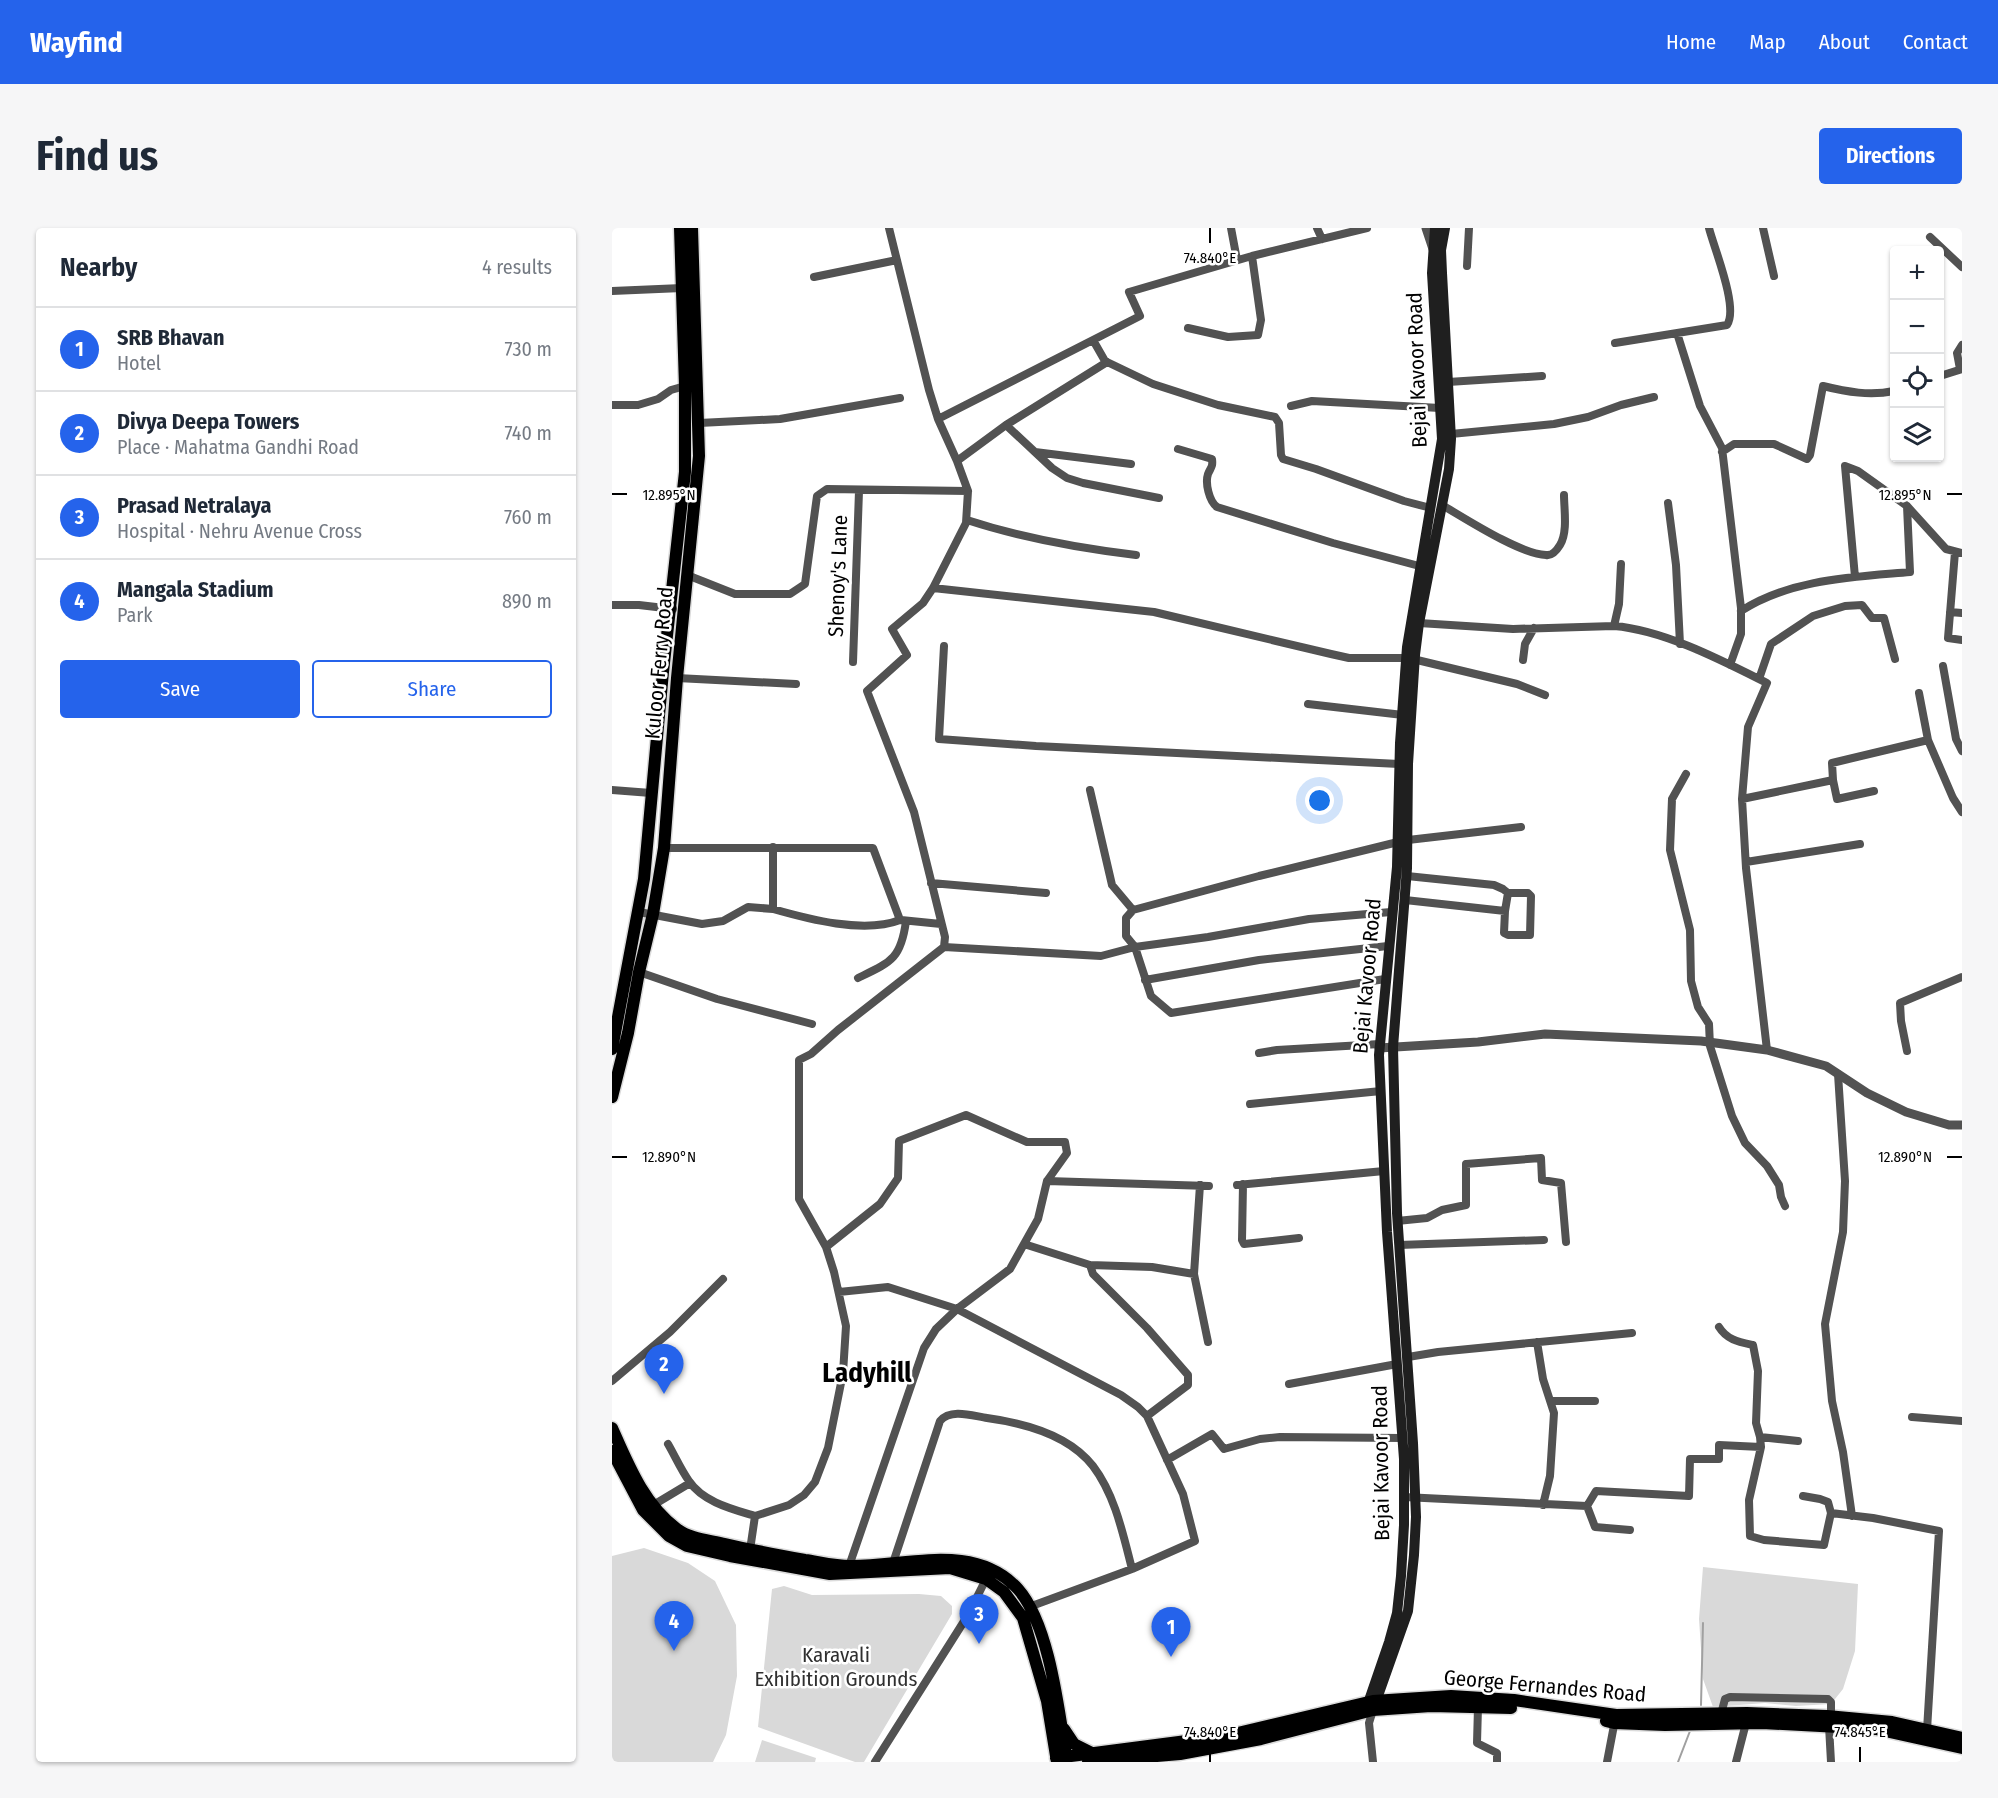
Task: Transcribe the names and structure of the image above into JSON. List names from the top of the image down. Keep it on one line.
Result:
{"streets":{"main road":["Bejai Kavoor Road","Kuloor Ferry Road","George Fernandes Road"],"street":["Shenoy's Lane"]},"crossings":[["Bejai Kavoor Road","George Fernandes Road"]],"districts":["Ladyhill"],"parks":["Karavali Exhibition Grounds"],"page":{"header":"Wayfind","nav":["Home","Map","About","Contact"],"buttons":["Directions",["Save","Share"]],"title":"Find us","heading":["Nearby","4 results"],"map_buttons":["+","−"],"list":[{"mark":"1","name":"SRB Bhavan","note":"Hotel","value":"730 m"},{"mark":"2","name":"Divya Deepa Towers","note":"Place · Mahatma Gandhi Road","value":"740 m"},{"mark":"3","name":"Prasad Netralaya","note":"Hospital · Nehru Avenue Cross","value":"760 m"},{"mark":"4","name":"Mangala Stadium","note":"Park","value":"890 m"}],"pins":["2","3","4","1"]},"coordinates":["74.840°E","12.895°N","12.890°N","74.845°E"]}
